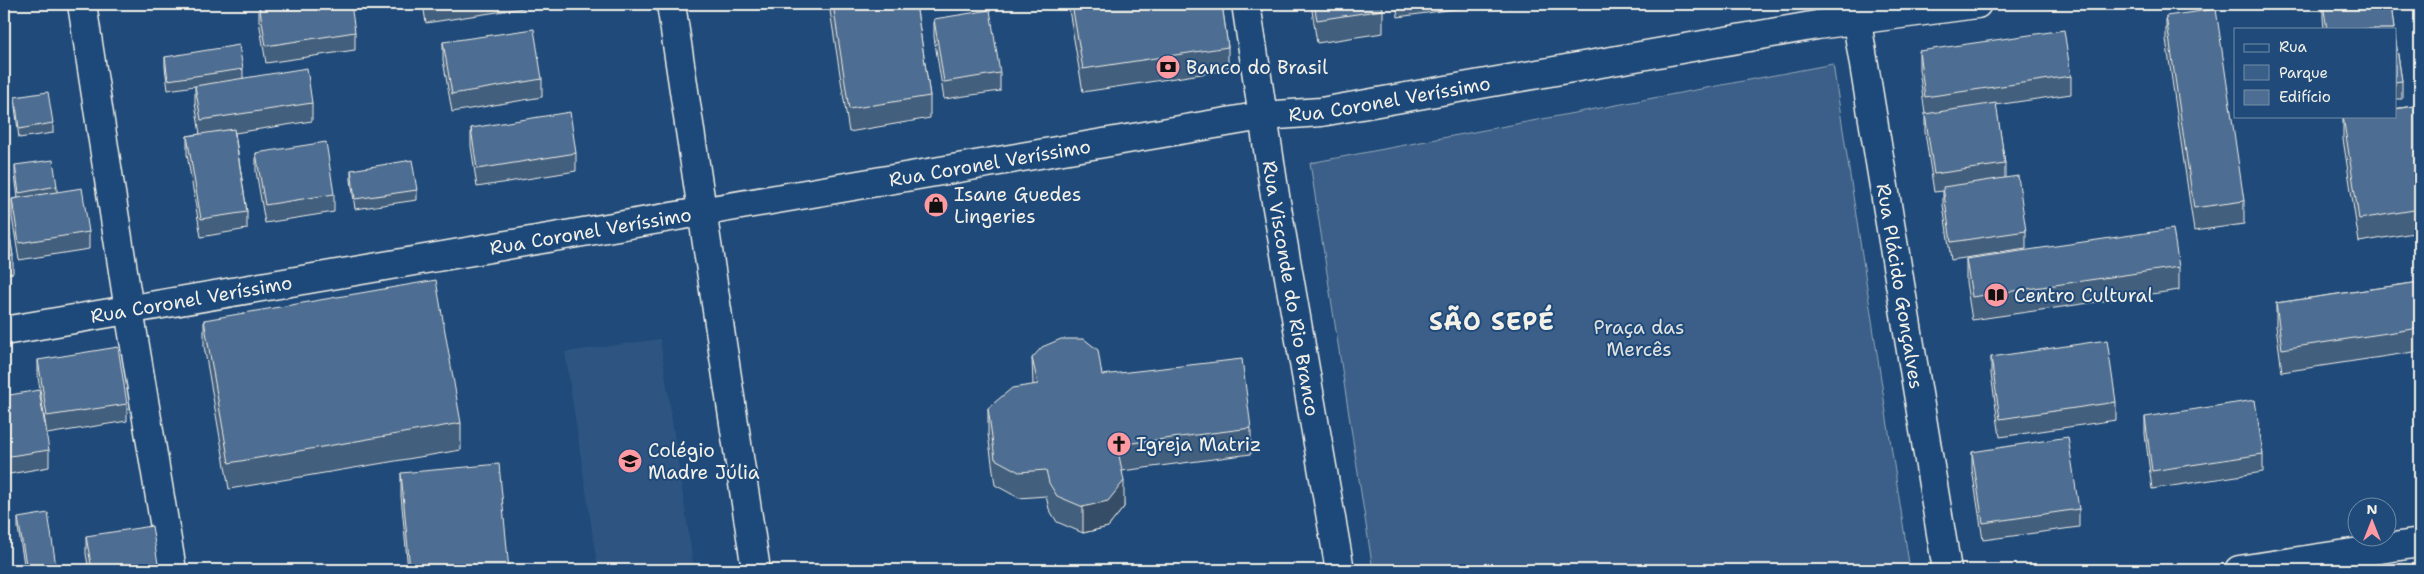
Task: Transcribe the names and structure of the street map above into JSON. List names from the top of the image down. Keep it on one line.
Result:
{"streets":{"street":["Rua Coronel Veríssimo","Rua Visconde do Rio Branco","Rua Plácido Gonçalves"]},"crossings":[["Rua Coronel Veríssimo","Rua Visconde do Rio Branco"],["Rua Coronel Veríssimo","Rua Plácido Gonçalves"]],"districts":["SÃO SEPÉ"],"parks":["Praça das Mercês"],"places":{"bank":["Banco do Brasil"],"shop":["Isane Guedes Lingeries"],"library":["Centro Cultural"],"church":["Igreja Matriz"],"school or university":["Colégio Madre Júlia"]},"legend":["Rua","Parque","Edifício"],"north":"top"}
